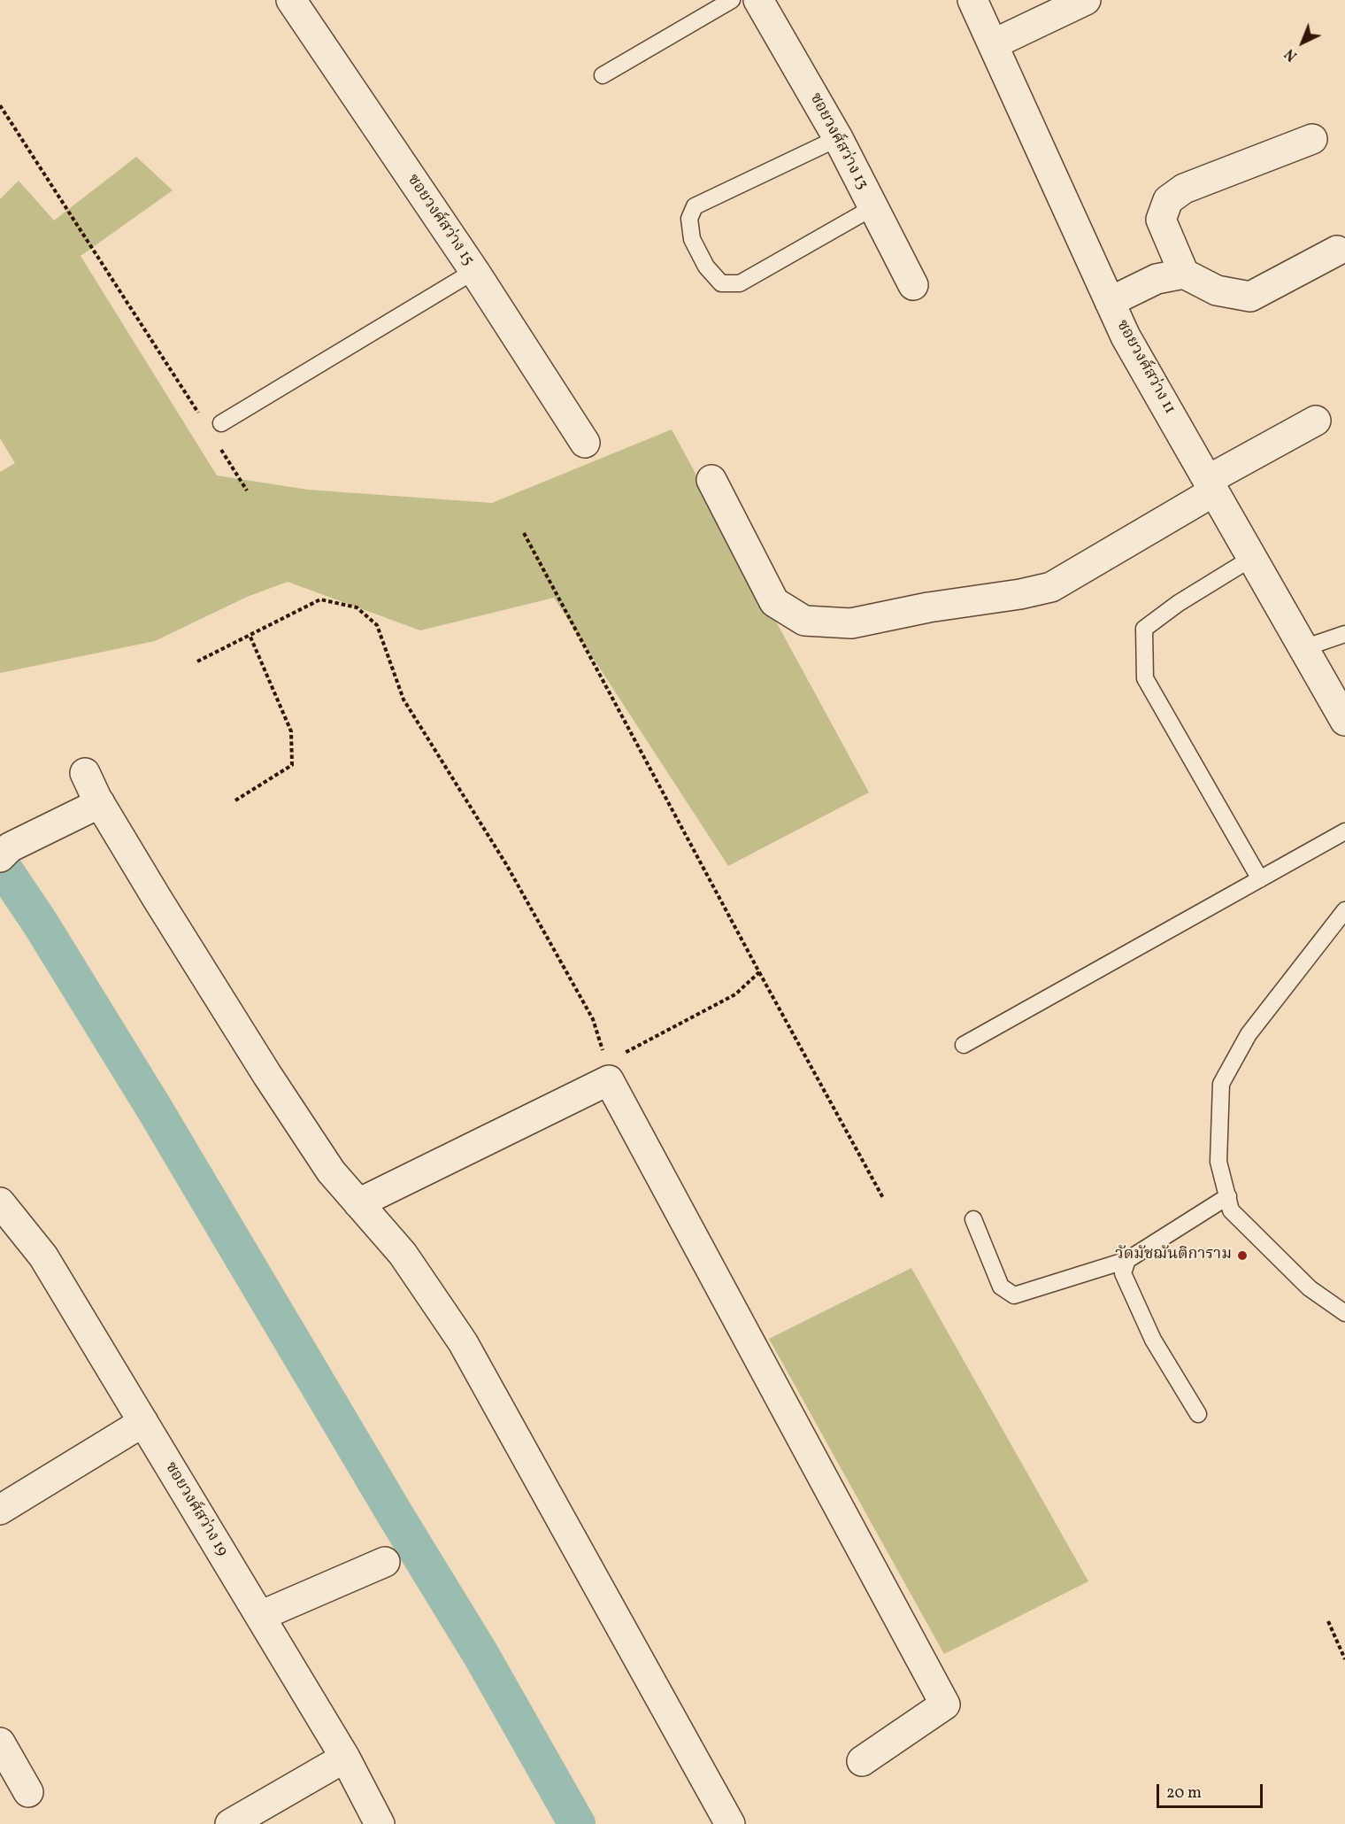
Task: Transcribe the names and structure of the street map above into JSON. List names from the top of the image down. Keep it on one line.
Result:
{"streets":{"street":["ซอยวงศ์สว่าง 13","ซอยวงศ์สว่าง 15","ซอยวงศ์สว่าง 11","ซอยวงศ์สว่าง 19"]},"places":["วัดมัชฌันติการาม"],"scale_bar":"20 m","north":"bottom left"}
